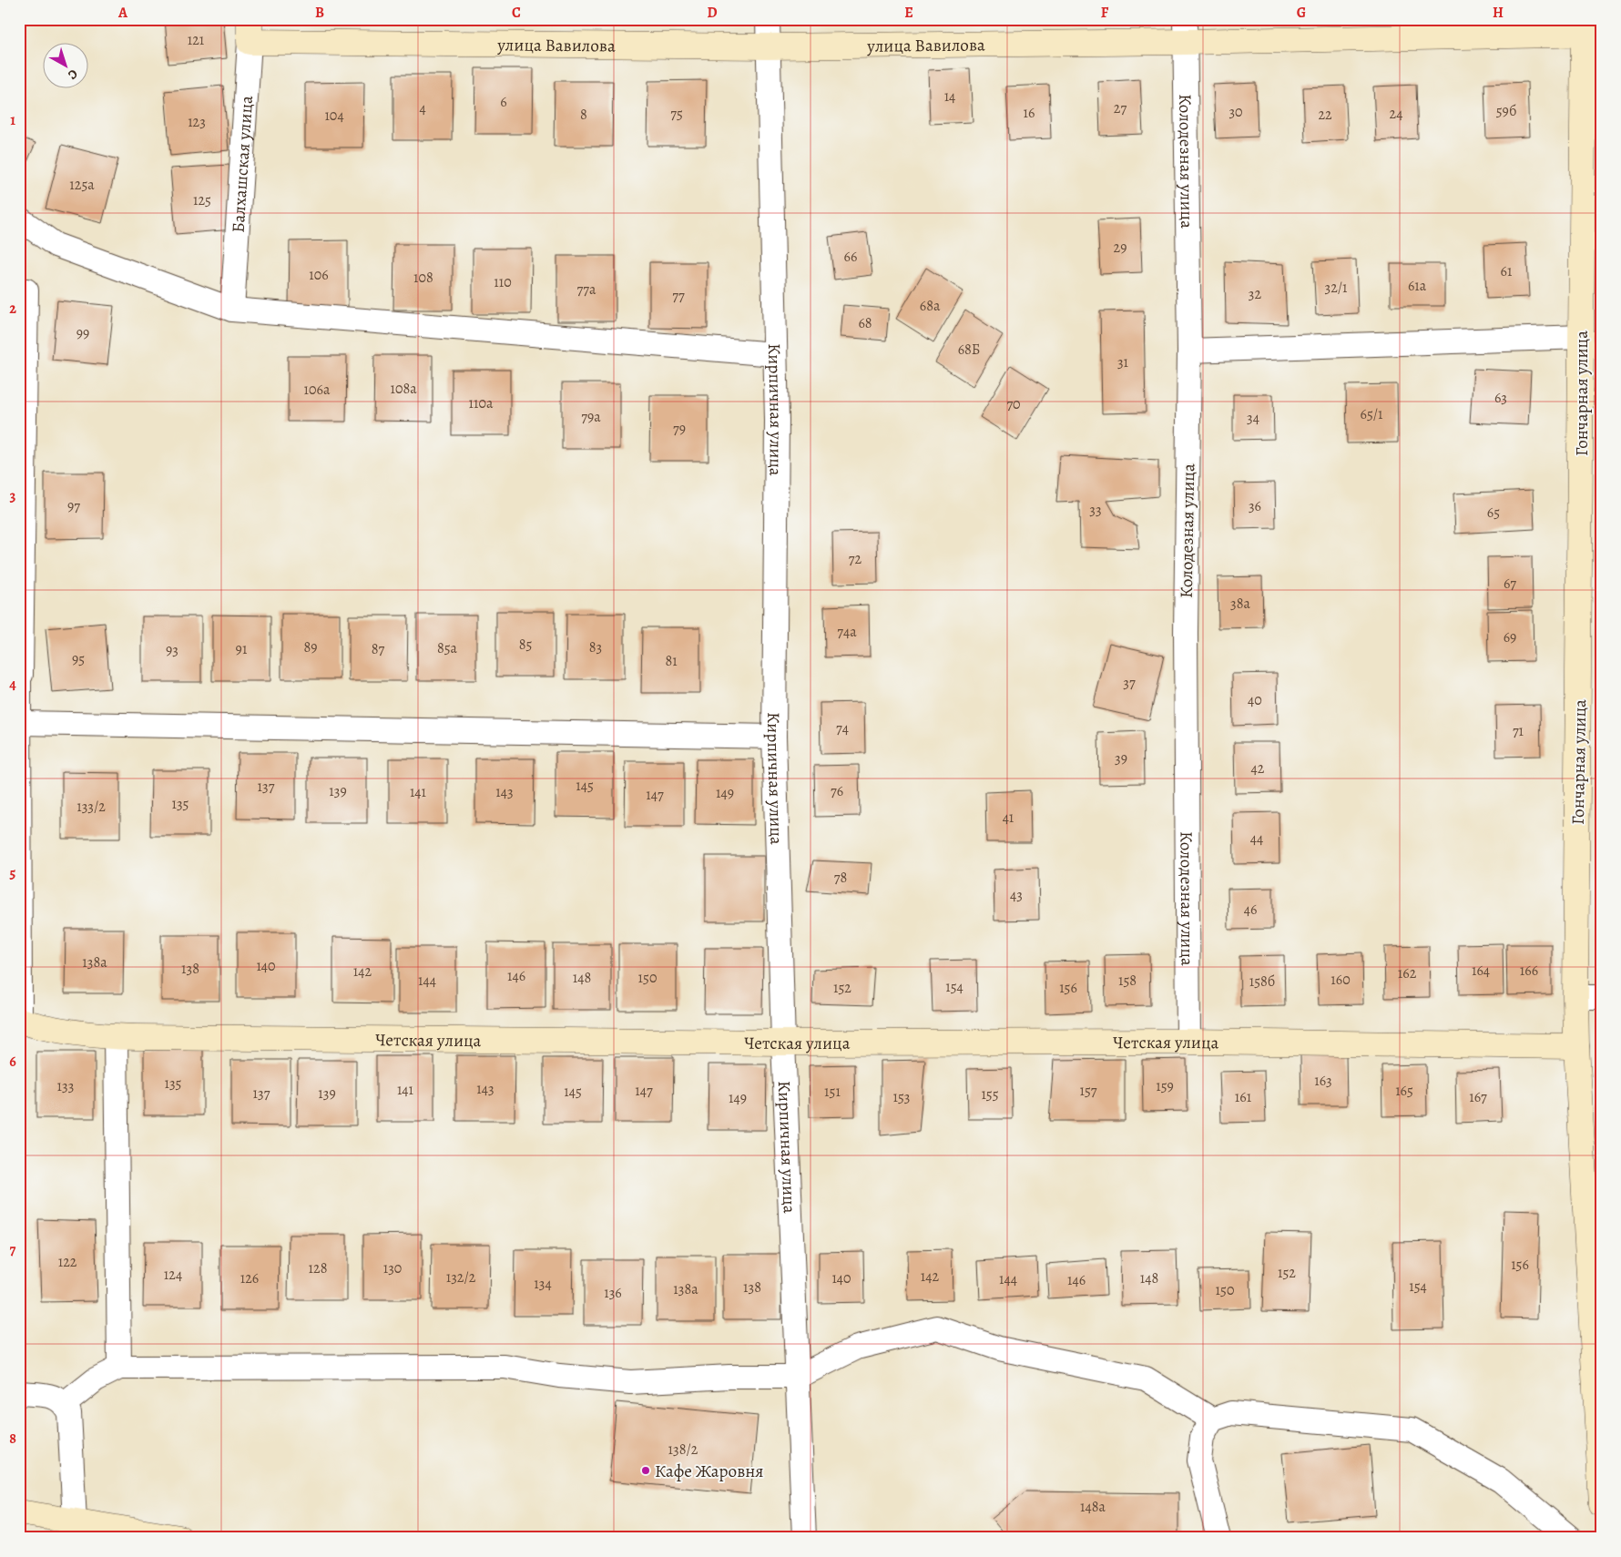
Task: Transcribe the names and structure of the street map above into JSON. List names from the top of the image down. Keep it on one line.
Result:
{"streets":{"street":["улица Вавилова","Колодезная улица","Балхашская улица","Гончарная улица","Кирпичная улица","Четская улица"]},"crossings":[["улица Вавилова","Колодезная улица"],["улица Вавилова","Балхашская улица"],["улица Вавилова","Гончарная улица"],["улица Вавилова","Кирпичная улица"],["Колодезная улица","Четская улица"],["Гончарная улица","Четская улица"],["Кирпичная улица","Четская улица"]],"places":["Кафе Жаровня"],"house_numbers":["121","14","6","4","27","59б","30","16","75","24","8","22","104","123","125а","125","29","66","61","106","108","110","61а","32/1","77а","32","77","68а","68","99","68Б","31","108а","106а","63","110а","70","65/1","79а","34","79","97","36","33","65","72","67","38а","74а","69","85","89","83","85а","91","87","93","95","81","37","40","74","71","39","42","145","137","139","76","141","143","149","147","135","133/2","41","44","78","43","46","138а","140","138","164","166","142","162","146","148","150","160","144","158","158б","154","152","156","163","135","133","159","143","141","147","157","165","145","151","137","139","155","153","161","167","149","122","156","128","130","152","124","142","132/2","126","140","148","144","146","134","154","138","138а","150","136","138/2","148а"],"north":"bottom right","grid":{"columns":["A","B","C","D","E","F","G","H"],"rows":["1","2","3","4","5","6","7","8"]}}
